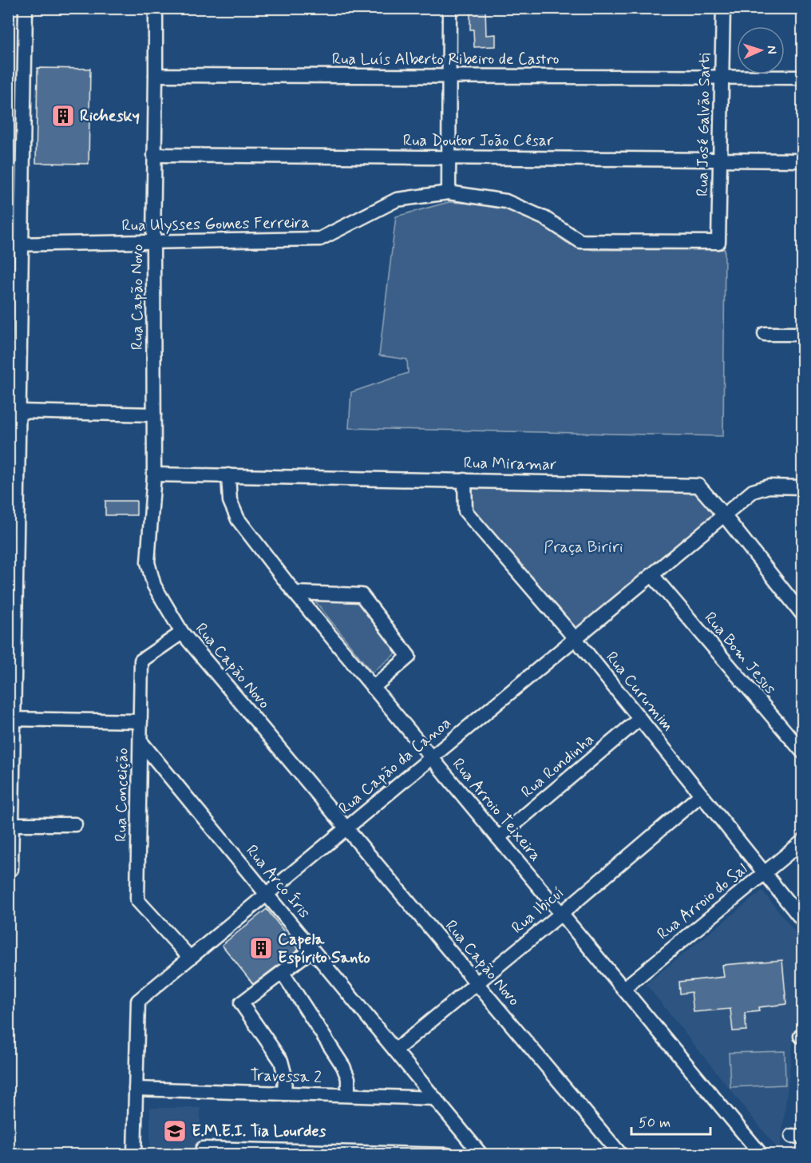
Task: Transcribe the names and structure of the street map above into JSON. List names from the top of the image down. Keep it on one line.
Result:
{"streets":{"street":["Rua Luís Alberto Ribeiro de Castro","Rua José Galvão Sarti","Rua Doutor João César","Rua Ulysses Gomes Ferreira","Rua Capão Novo","Rua Miramar","Rua Bom Jesus","Rua Curumim","Rua Capão da Canoa","Rua Rondinha","Rua Conceição","Rua Arroio Teixeira","Rua Arco Íris","Rua Arroio do Sal","Rua Ibicuí","Travessa 2"]},"crossings":[["Rua Luís Alberto Ribeiro de Castro","Rua José Galvão Sarti"],["Rua Luís Alberto Ribeiro de Castro","Rua Capão Novo"],["Rua José Galvão Sarti","Rua Doutor João César"],["Rua José Galvão Sarti","Rua Ulysses Gomes Ferreira"],["Rua Doutor João César","Rua Capão Novo"],["Rua Ulysses Gomes Ferreira","Rua Capão Novo"],["Rua Capão Novo","Rua Miramar"],["Rua Capão Novo","Rua Capão da Canoa"],["Rua Capão Novo","Rua Conceição"],["Rua Capão Novo","Rua Ibicuí"],["Rua Miramar","Rua Curumim"],["Rua Miramar","Rua Capão da Canoa"],["Rua Miramar","Rua Arroio Teixeira"],["Rua Bom Jesus","Rua Capão da Canoa"],["Rua Curumim","Rua Capão da Canoa"],["Rua Curumim","Rua Rondinha"],["Rua Curumim","Rua Arroio do Sal"],["Rua Curumim","Rua Ibicuí"],["Rua Capão da Canoa","Rua Conceição"],["Rua Capão da Canoa","Rua Arroio Teixeira"],["Rua Capão da Canoa","Rua Arco Íris"],["Rua Capão da Canoa","Travessa 2"],["Rua Rondinha","Rua Arroio Teixeira"],["Rua Conceição","Rua Arco Íris"],["Rua Arroio Teixeira","Rua Arroio do Sal"],["Rua Arroio Teixeira","Rua Ibicuí"],["Rua Arco Íris","Rua Ibicuí"],["Rua Arco Íris","Travessa 2"]],"parks":["Praça Biriri"],"places":{"building":["Richesky","Capela Espírito Santo"],"school or university":["E.M.E.I. Tia Lourdes"]},"scale_bar":"50 m","north":"right"}
